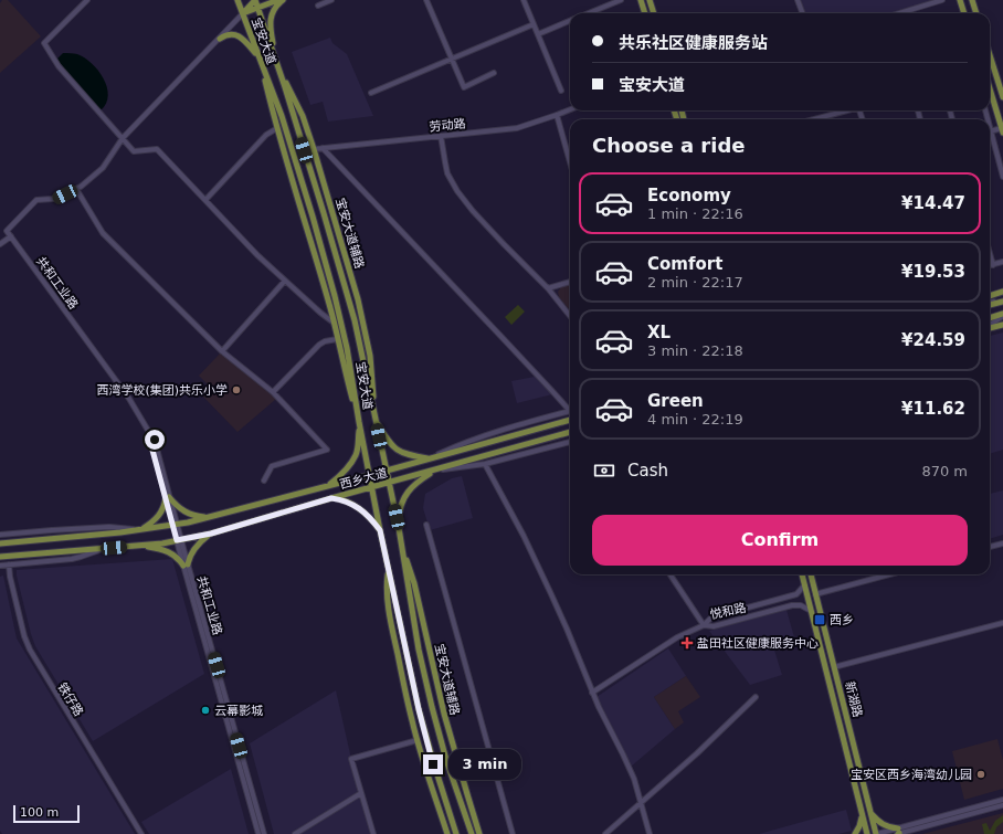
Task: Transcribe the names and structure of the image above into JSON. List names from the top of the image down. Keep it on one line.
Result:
{"streets":{"main road":["宝安大道","宝安大道辅路","西乡大道","新湖路"],"street":["劳动路","共和工业路","悦和路","铁仔路"]},"crossings":[["宝安大道","宝安大道辅路"],["宝安大道","西乡大道"],["劳动路","宝安大道辅路"],["共和工业路","西乡大道"],["悦和路","新湖路"]],"places":{"other":["西湾学校(集团)共乐小学","云幕影城","宝安区西乡海湾幼儿园"],"transit":["西乡"],"health":["盐田社区健康服务中心"]},"scale_bar":"100 m","page":{"banner":["共乐社区健康服务站","宝安大道"],"heading":"Choose a ride","list":[{"name":"Economy","note":"1 min · 22:16","value":"¥14.47"},{"name":"Comfort","note":"2 min · 22:17","value":"¥19.53"},{"name":"XL","note":"3 min · 22:18","value":"¥24.59"},{"name":"Green","note":"4 min · 22:19","value":"¥11.62"}],"pay":["Cash","870 m"],"buttons":"Confirm","bubble":"3 min","scale":"100 m"}}
